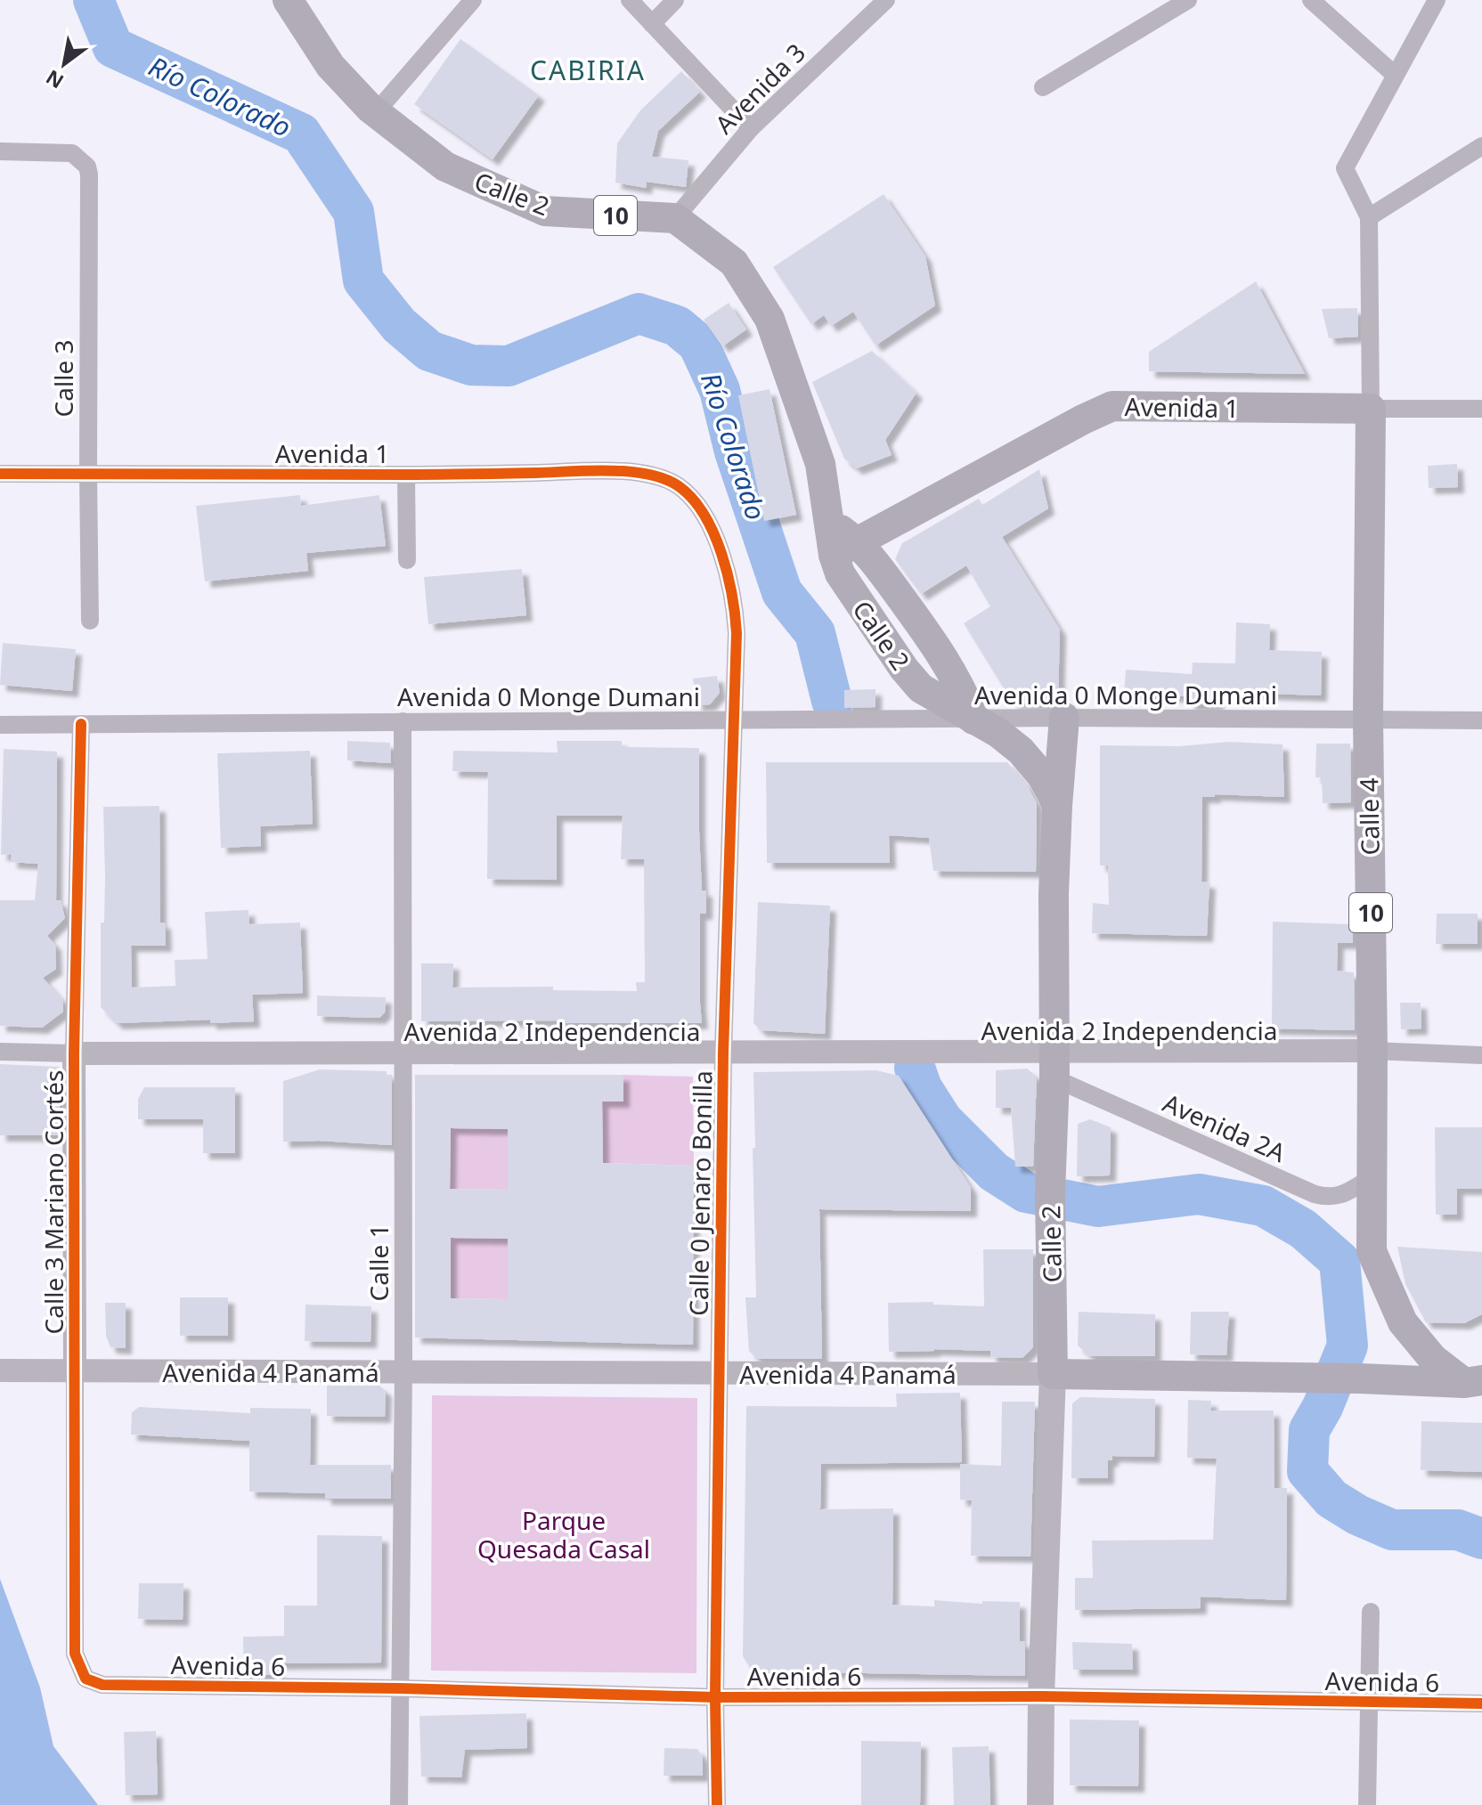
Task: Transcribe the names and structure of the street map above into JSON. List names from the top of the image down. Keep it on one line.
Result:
{"streets":{"main road":["Calle 2","10","Avenida 1","Calle 4","Avenida 4 Panamá"],"street":["Avenida 3","Calle 3","Avenida 0 Monge Dumani","Avenida 2 Independencia","Avenida 2A","Calle 0 Jenaro Bonilla","Calle 3 Mariano Cortés","Calle 1","Avenida 6"]},"crossings":[["Avenida 3","Calle 2"],["Calle 2","Avenida 1"],["Calle 2","Avenida 0 Monge Dumani"],["Calle 2","Avenida 2 Independencia"],["Calle 2","Avenida 2A"],["Calle 2","Avenida 4 Panamá"],["Calle 2","Avenida 6"],["Calle 3","Avenida 1"],["Avenida 1","Calle 4"],["Avenida 1","Calle 0 Jenaro Bonilla"],["Avenida 0 Monge Dumani","Calle 4"],["Avenida 0 Monge Dumani","Calle 0 Jenaro Bonilla"],["Avenida 0 Monge Dumani","Calle 3 Mariano Cortés"],["Avenida 0 Monge Dumani","Calle 1"],["Calle 4","Avenida 2 Independencia"],["Calle 4","Avenida 2A"],["Calle 4","Avenida 4 Panamá"],["Avenida 2 Independencia","Avenida 2A"],["Avenida 2 Independencia","Calle 0 Jenaro Bonilla"],["Avenida 2 Independencia","Calle 3 Mariano Cortés"],["Avenida 2 Independencia","Calle 1"],["Calle 0 Jenaro Bonilla","Avenida 4 Panamá"],["Calle 0 Jenaro Bonilla","Avenida 6"],["Calle 3 Mariano Cortés","Avenida 4 Panamá"],["Calle 3 Mariano Cortés","Avenida 6"],["Calle 1","Avenida 4 Panamá"],["Calle 1","Avenida 6"]],"districts":["CABIRIA"],"water":["Río Colorado"],"parks":["Parque Quesada Casal"],"north":"bottom left"}
